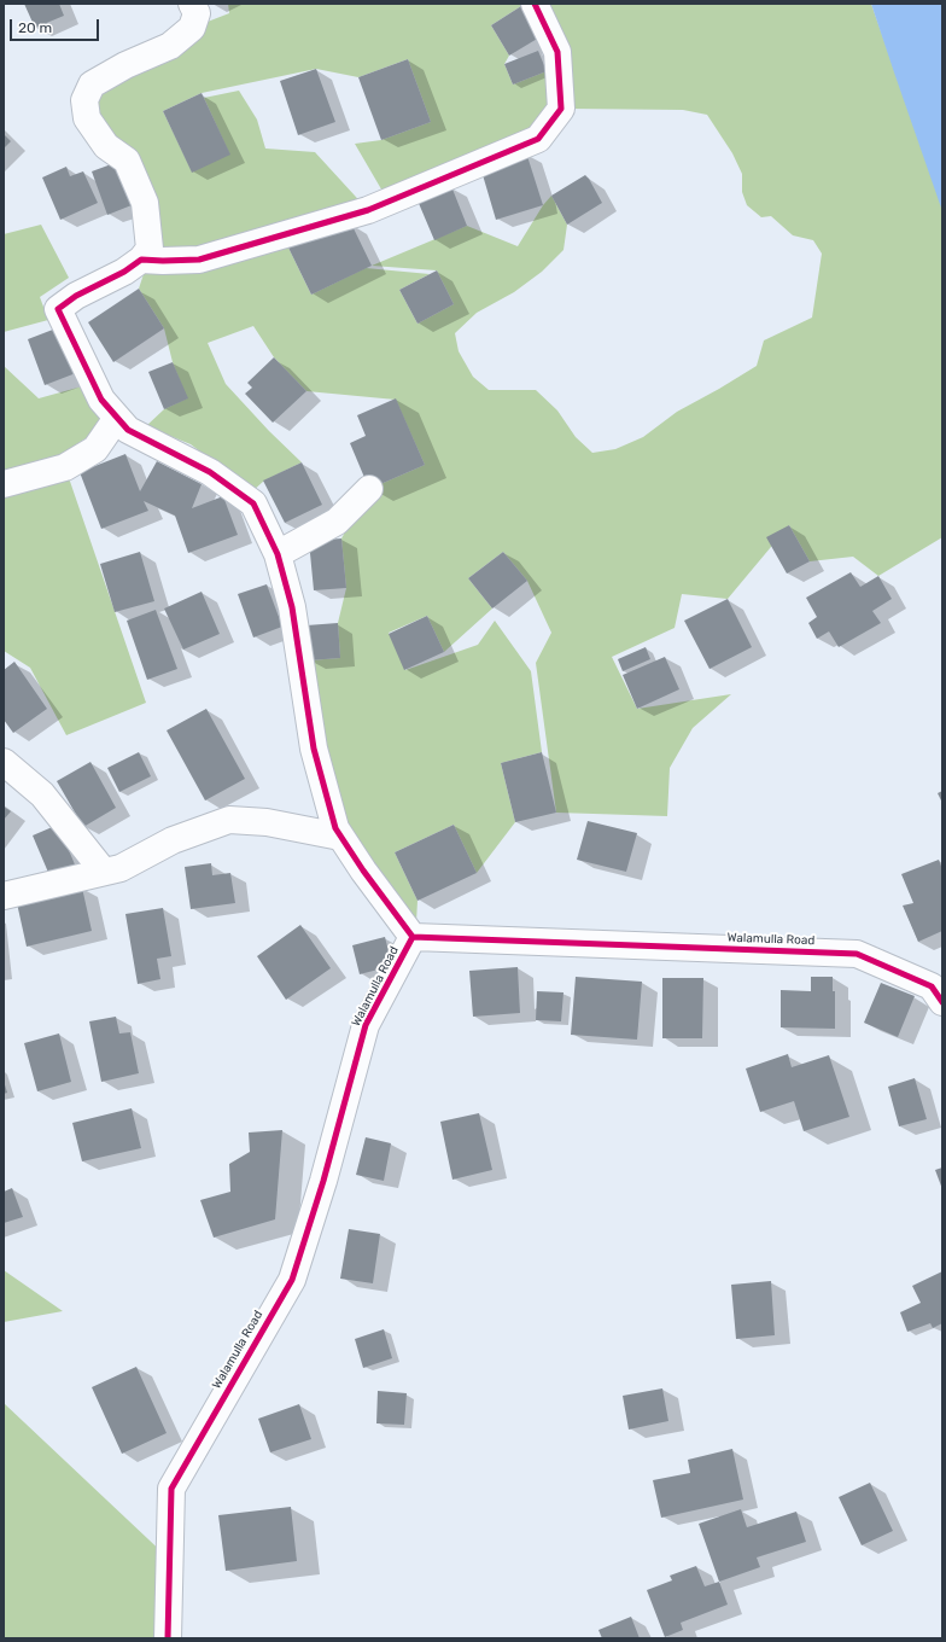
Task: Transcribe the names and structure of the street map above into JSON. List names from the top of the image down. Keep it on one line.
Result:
{"streets":{"street":["Walamulla Road"]},"scale_bar":"20 m"}
